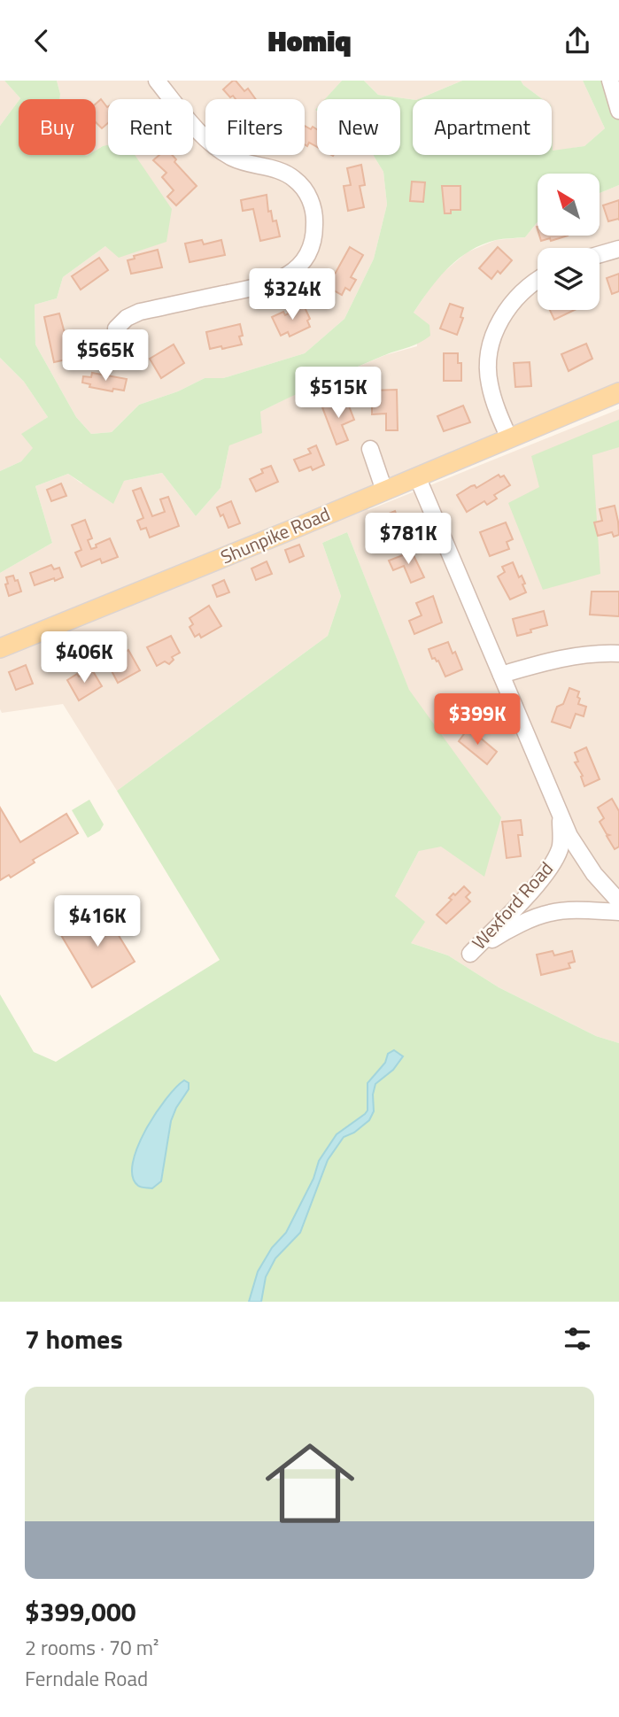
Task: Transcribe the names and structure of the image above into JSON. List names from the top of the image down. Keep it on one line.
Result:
{"streets":{"main road":["Shunpike Road"],"street":["Wexford Road"]},"north":"top left","page":{"header":"Homiq","chip":["Buy","Rent","Filters","New","Apartment"],"price":["$324K","$565K","$515K","$781K","$406K","$399K","$416K"],"heading":"7 homes","list":[{"name":"$399,000","note":"2 rooms · 70 m² · Ferndale Road"}]}}
